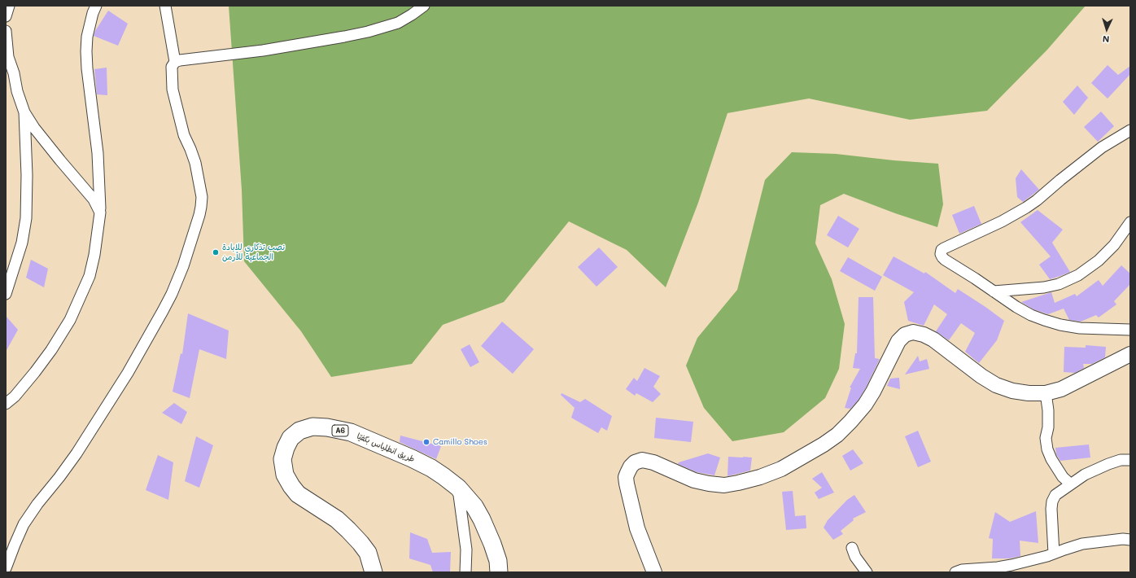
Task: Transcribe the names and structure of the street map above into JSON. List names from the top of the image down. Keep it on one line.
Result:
{"streets":{"highway":["A6","طريق انطلياس بكفيّا"]},"places":["نصب تذكاري للإبادة الجماعية للأرمن","Camillo Shoes"],"north":"bottom"}
